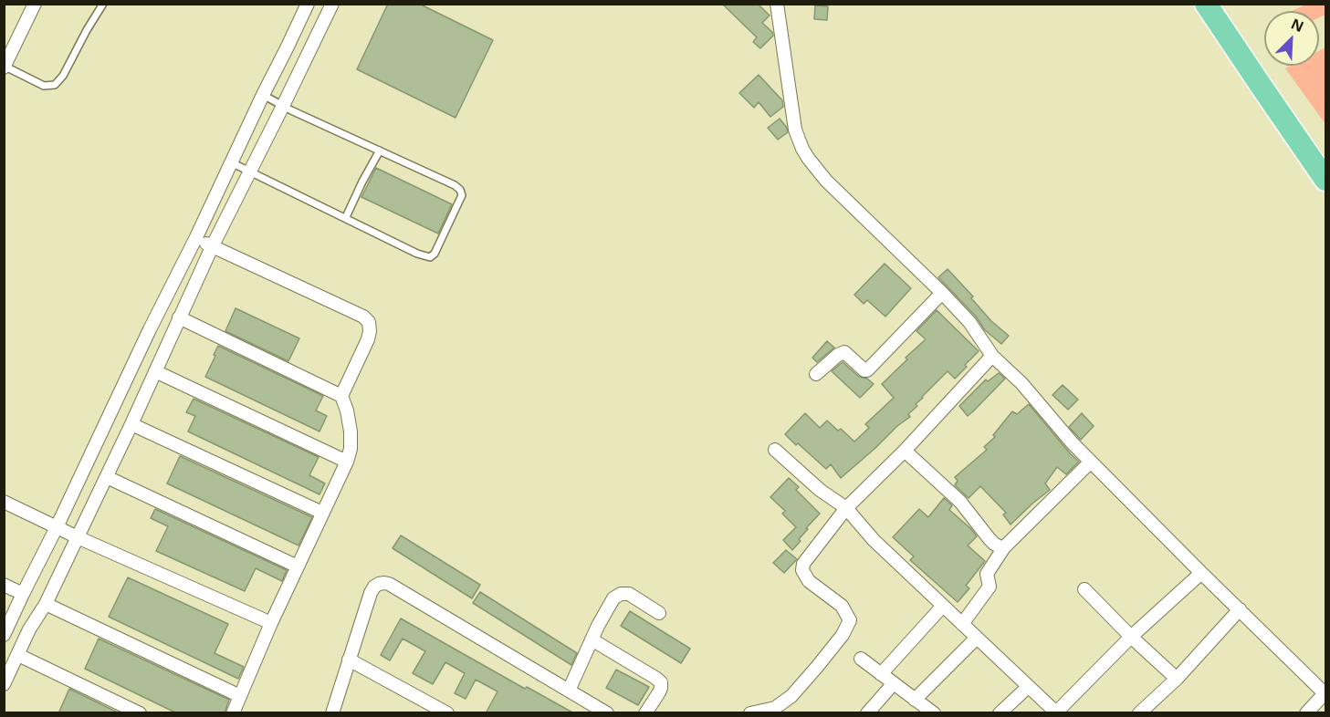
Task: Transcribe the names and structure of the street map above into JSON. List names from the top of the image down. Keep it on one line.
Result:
{"north":"top right"}
